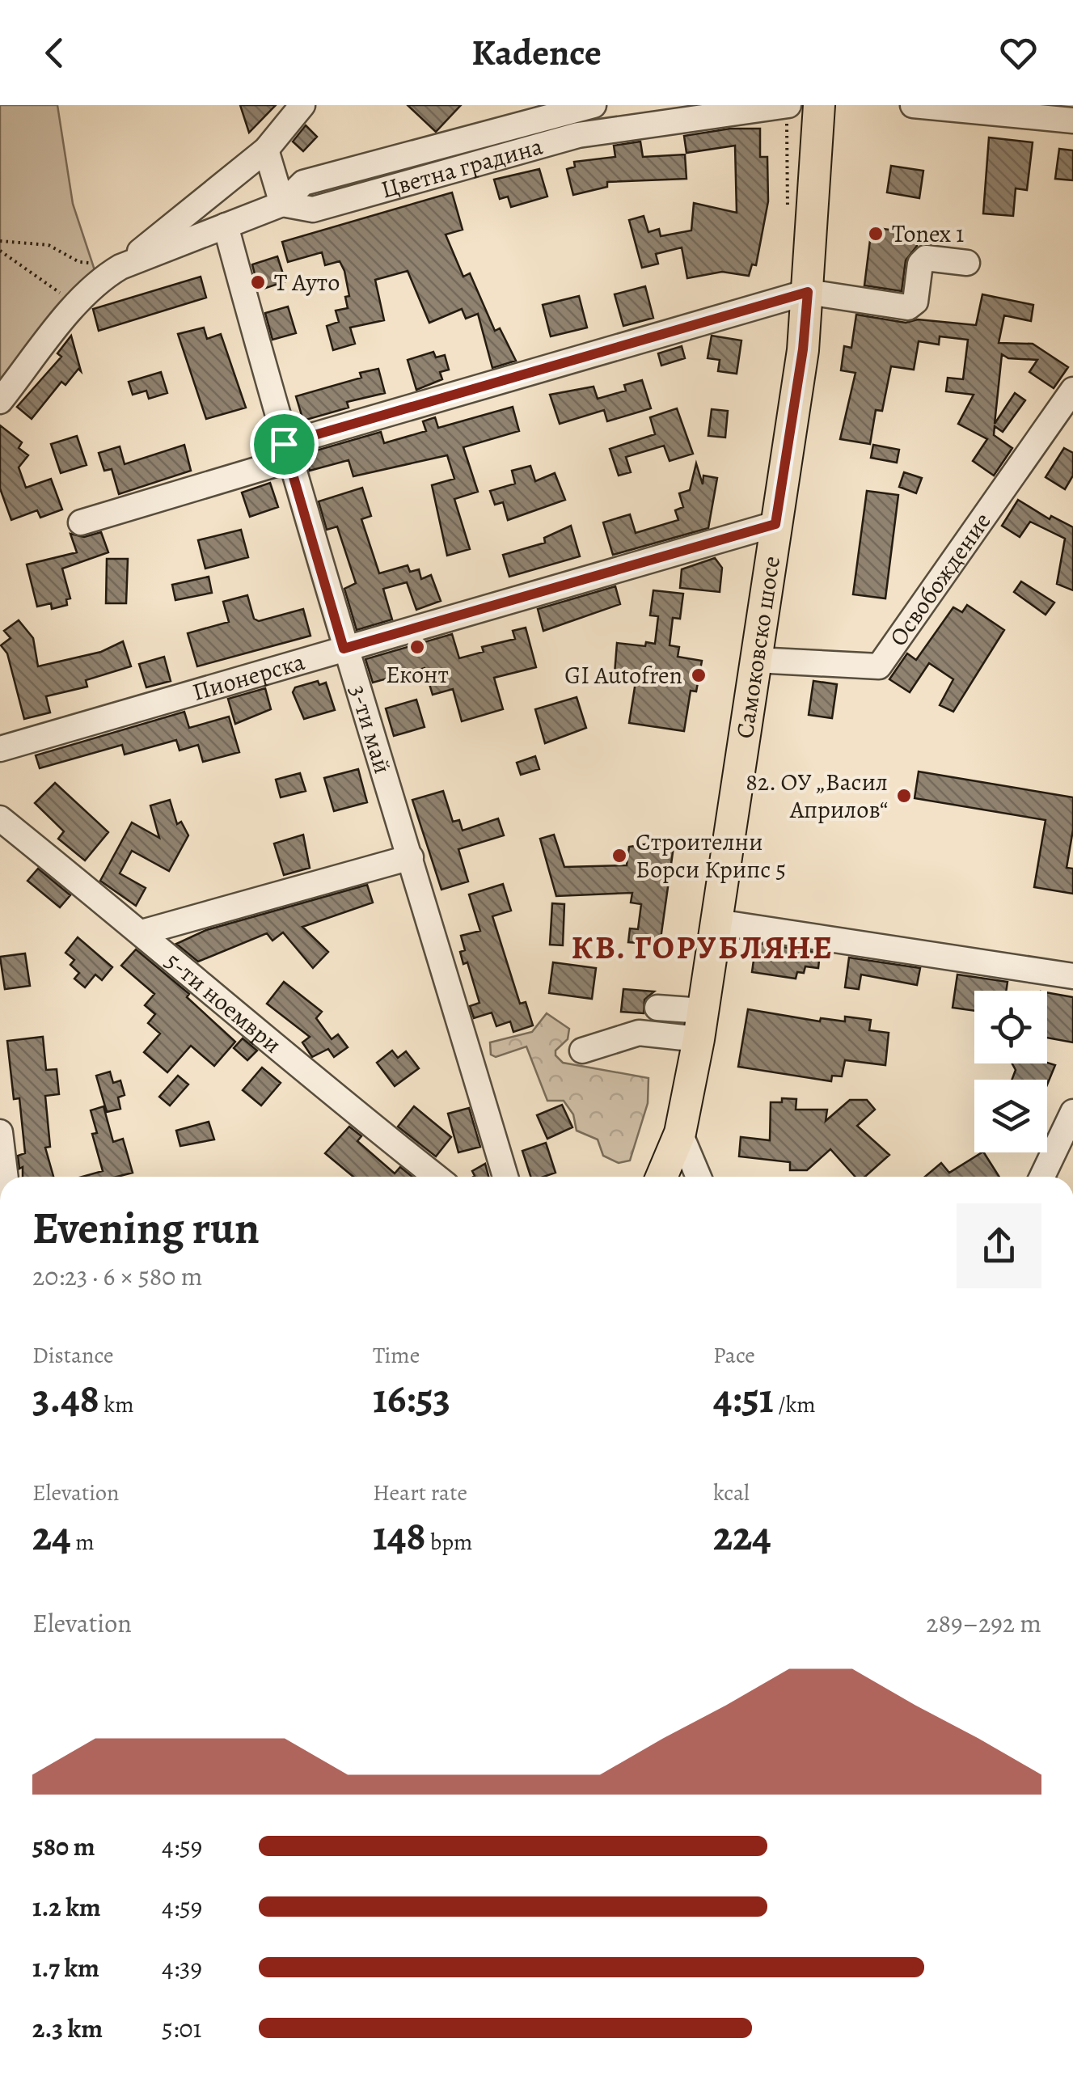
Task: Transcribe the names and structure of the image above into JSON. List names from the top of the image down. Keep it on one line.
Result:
{"streets":{"main road":["Самоковско шосе"],"street":["Цветна градина","Освобождение","Пионерска","3-ти май","5-ти ноември"]},"crossings":[["Цветна градина","3-ти май"],["Освобождение","Самоковско шосе"],["Самоковско шосе","Пионерска"],["Пионерска","3-ти май"]],"districts":["КВ. ГОРУБЛЯНЕ"],"places":["Tonex 1","Т Ауто","Еконт","GI Autofren","82. ОУ „Васил Априлов“","Строителни Борси Крипс 5"],"page":{"header":"Kadence","heading":["Evening run","20:23 · 6 × 580 m"],"stats":[["Distance","3.48 km"],["Time","16:53"],["Pace","4:51 /km"],["Elevation","24 m"],["Heart rate","148 bpm"],["kcal","224"]],"chart":["Elevation","289–292 m"],"list":[{"name":"580 m","note":"4:59"},{"name":"1.2 km","note":"4:59"},{"name":"1.7 km","note":"4:39"},{"name":"2.3 km","note":"5:01"}]}}
